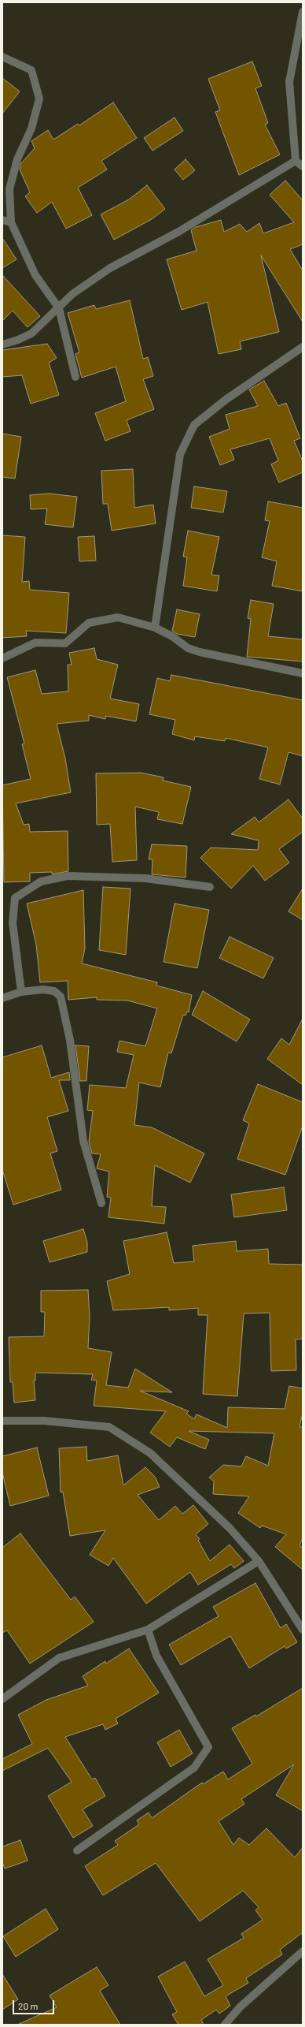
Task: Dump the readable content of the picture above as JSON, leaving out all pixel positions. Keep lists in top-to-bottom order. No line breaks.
{"scale_bar":"20 m"}
